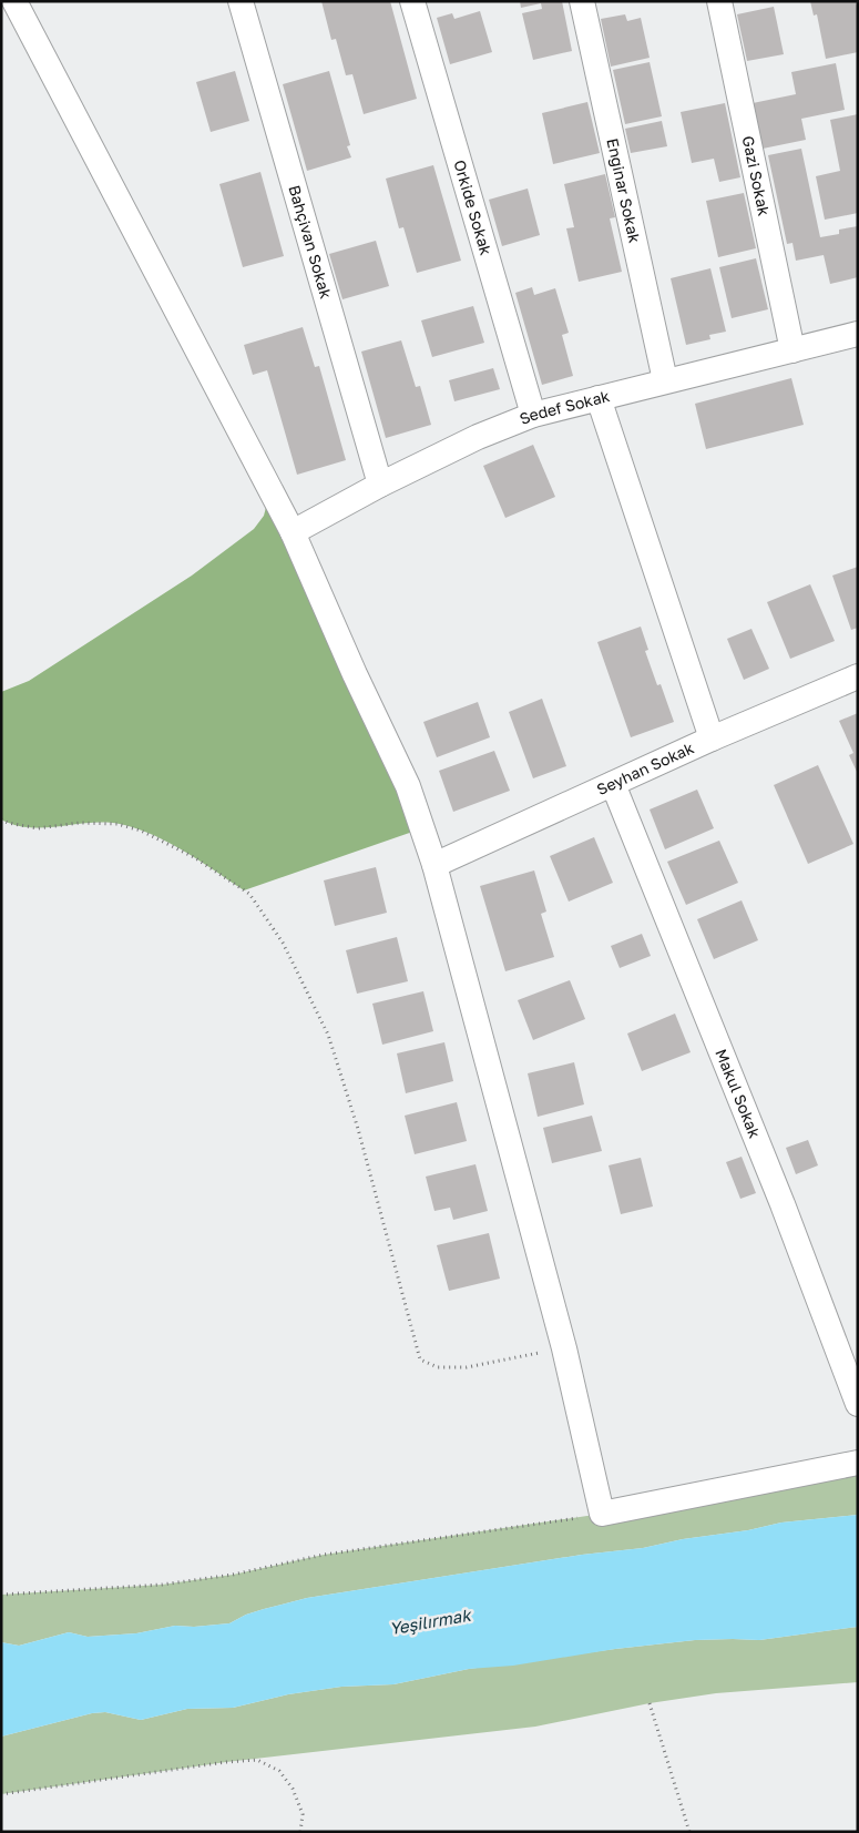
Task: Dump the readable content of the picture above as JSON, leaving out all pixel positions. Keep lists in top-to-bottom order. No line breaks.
{"streets":{"street":["Gazi Sokak","Enginar Sokak","Orkide Sokak","Bahçivan Sokak","Sedef Sokak","Seyhan Sokak","Makul Sokak"]},"crossings":[["Gazi Sokak","Sedef Sokak"],["Enginar Sokak","Sedef Sokak"],["Orkide Sokak","Sedef Sokak"],["Bahçivan Sokak","Sedef Sokak"],["Seyhan Sokak","Makul Sokak"]],"water":["Yeşilırmak"]}
